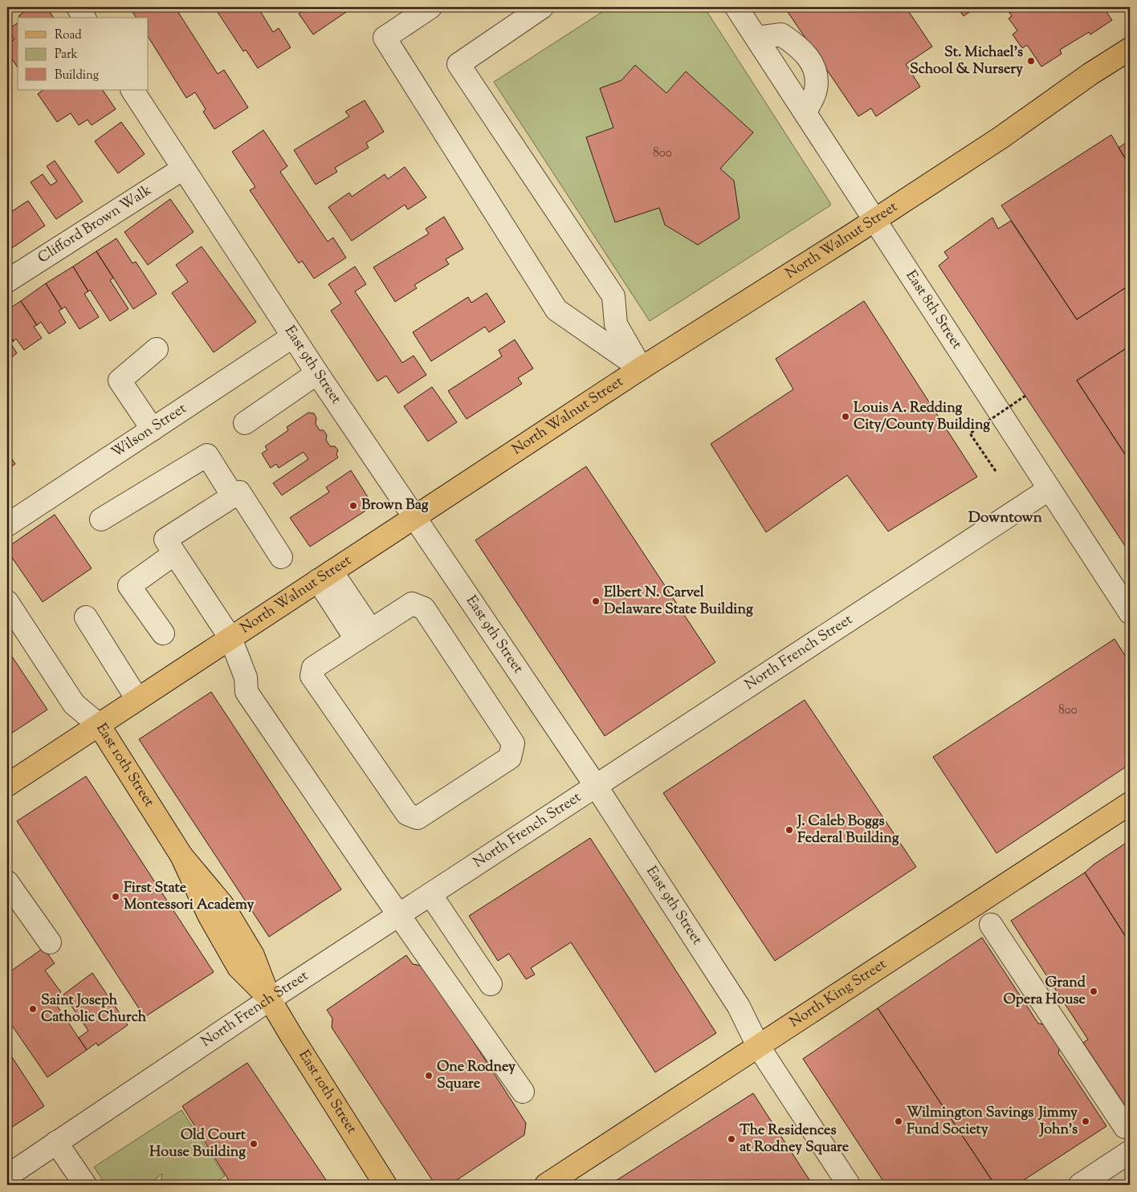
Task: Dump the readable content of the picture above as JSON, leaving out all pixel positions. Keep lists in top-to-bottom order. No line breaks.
{"streets":{"main road":["North Walnut Street","East 10th Street","North King Street"],"street":["Clifford Brown Walk","East 8th Street","East 9th Street","Wilson Street","North French Street"]},"crossings":[["Clifford Brown Walk","East 9th Street"],["North Walnut Street","East 8th Street"],["North Walnut Street","East 9th Street"],["North Walnut Street","East 10th Street"],["East 8th Street","North French Street"],["East 9th Street","Wilson Street"],["East 9th Street","North French Street"],["East 9th Street","North King Street"],["North French Street","East 10th Street"]],"districts":["Downtown"],"places":["St. Michael’s School & Nursery","Louis A. Redding City/County Building","Brown Bag","Elbert N. Carvel Delaware State Building","J. Caleb Boggs Federal Building","First State Montessori Academy","Grand Opera House","Saint Joseph Catholic Church","One Rodney Square","Wilmington Savings Fund Society","Jimmy John's","The Residences at Rodney Square","Old Court House Building"],"house_numbers":["800","800"],"legend":["Road","Park","Building"]}
